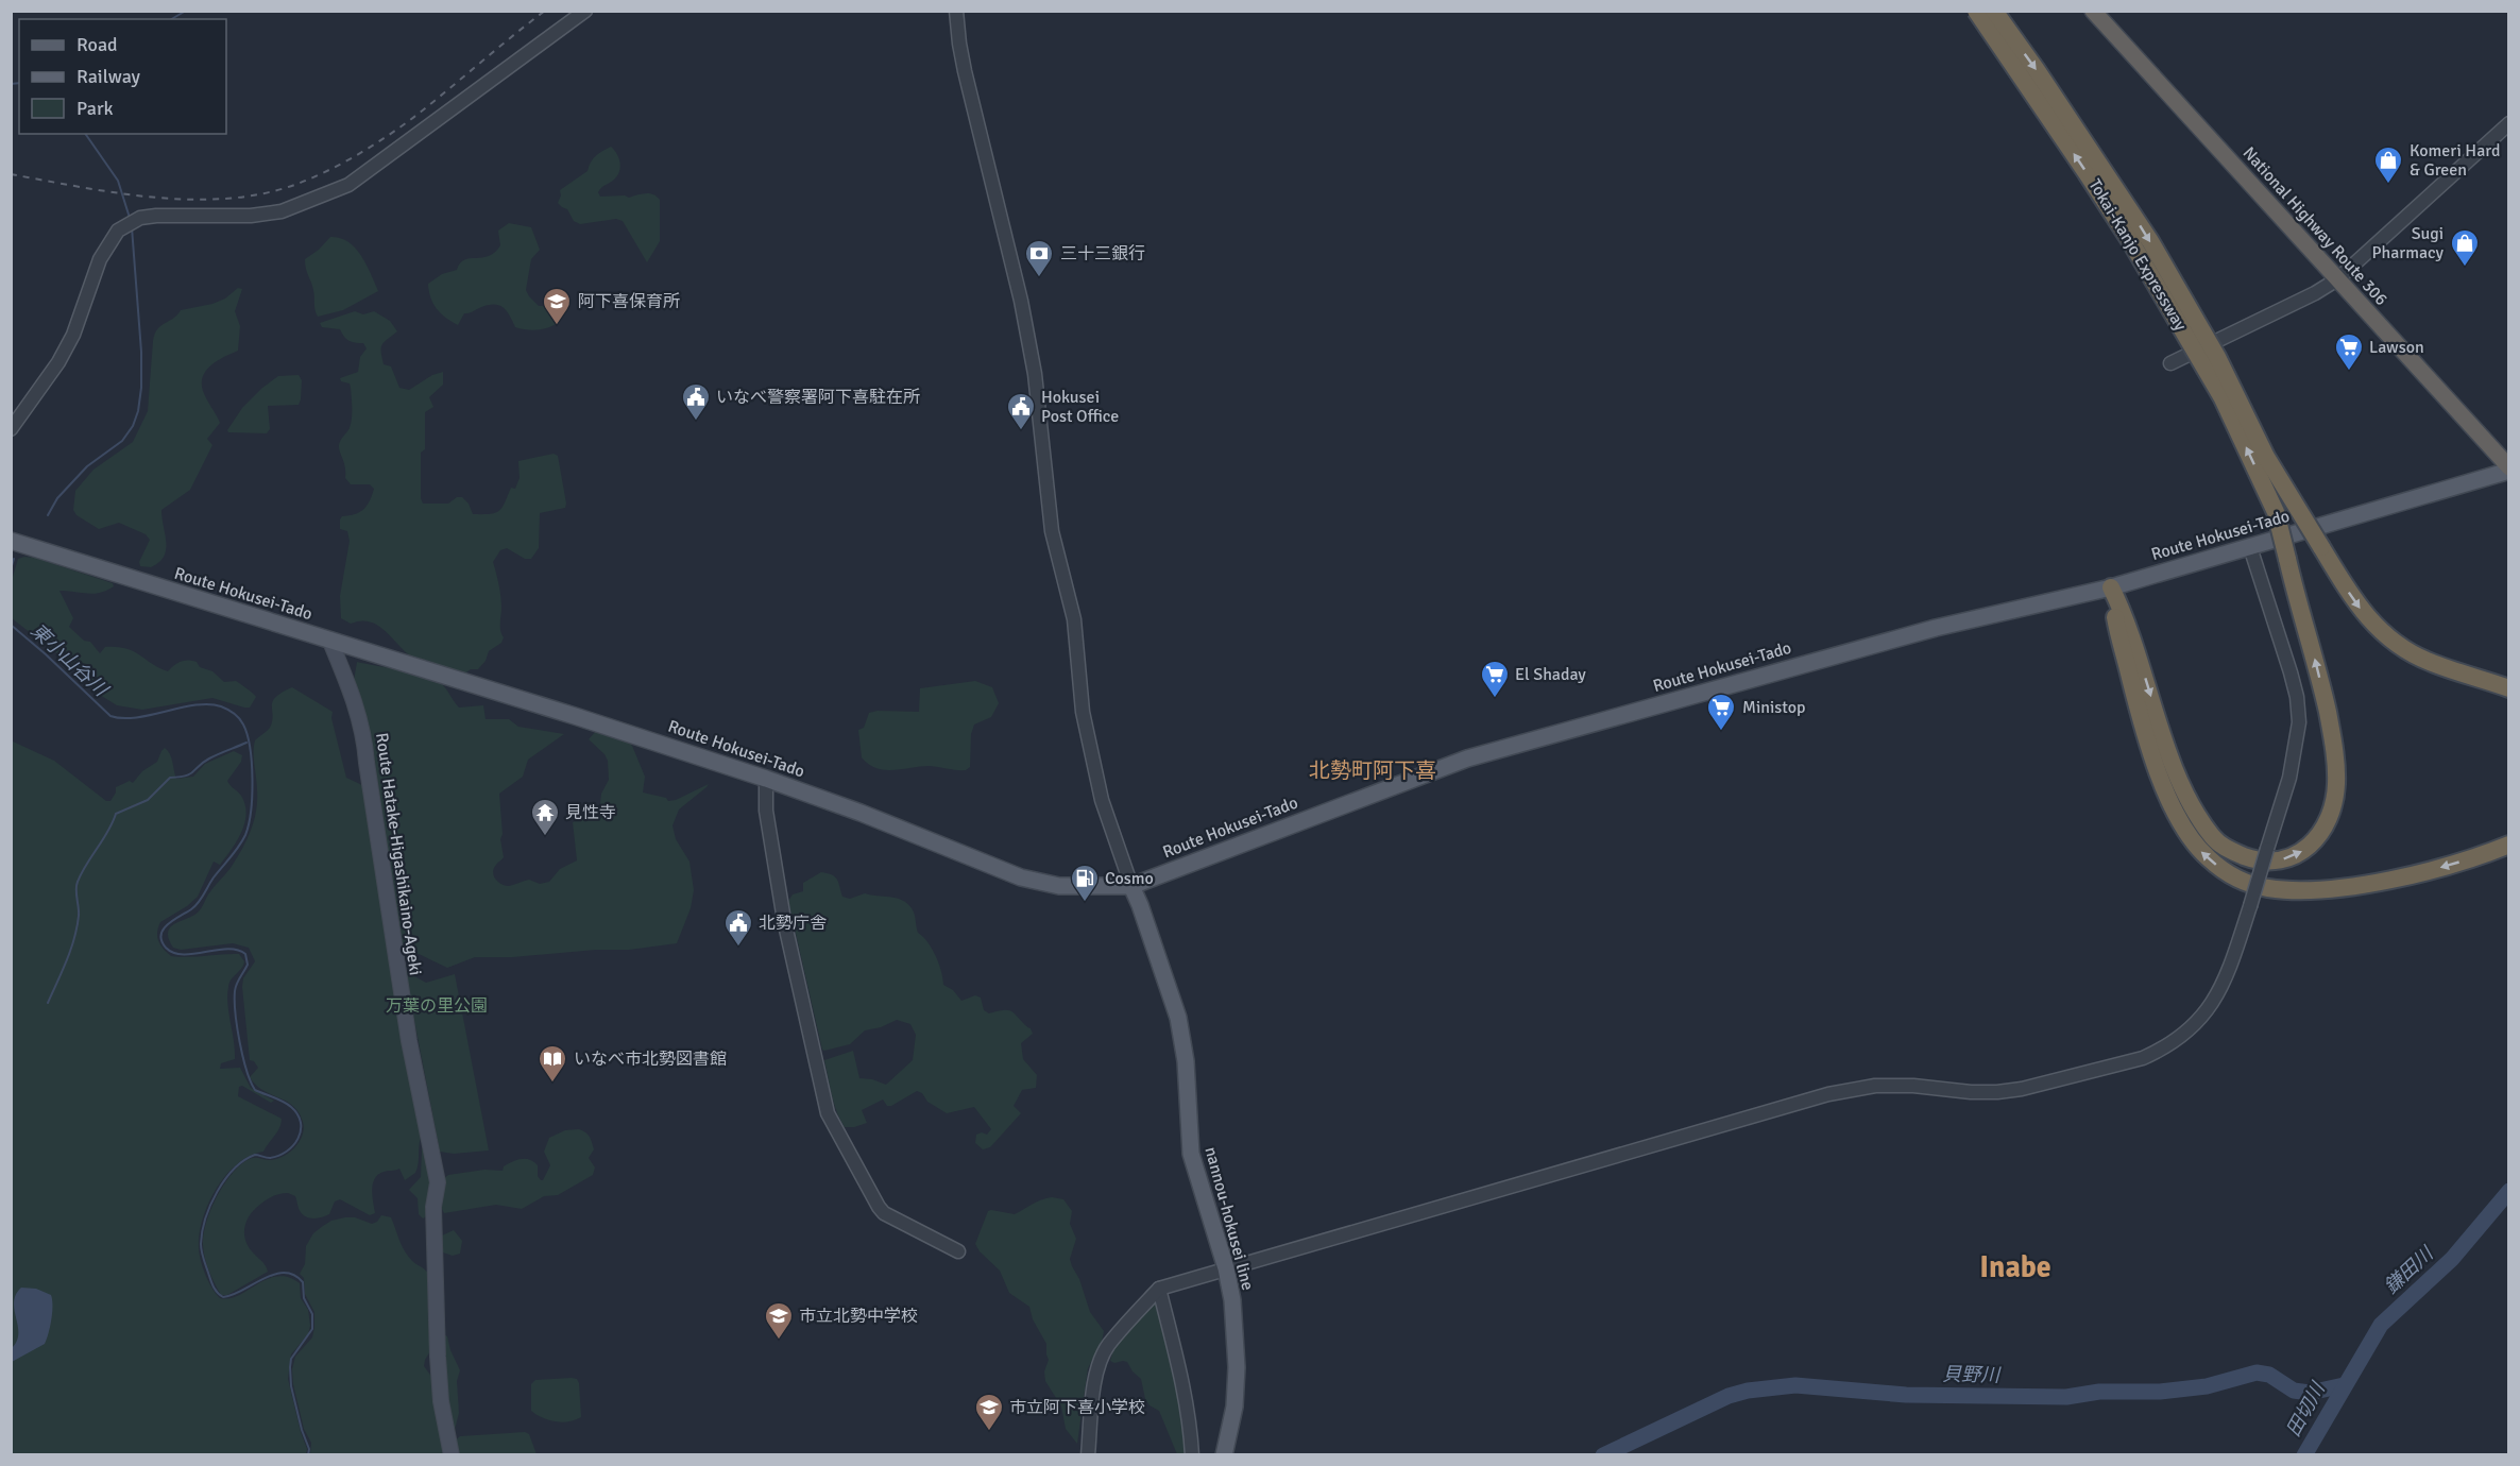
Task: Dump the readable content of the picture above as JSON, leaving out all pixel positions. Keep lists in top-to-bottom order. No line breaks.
{"streets":{"highway":["National Highway Route 306","Tokai-Kanjo Expressway"],"main road":["Route Hokusei-Tado","Route Hatake-Higashikaino-Ageki","nannou-hokusei line"]},"crossings":[["National Highway Route 306","Route Hokusei-Tado"],["Tokai-Kanjo Expressway","Route Hokusei-Tado"],["Route Hokusei-Tado","Route Hatake-Higashikaino-Ageki"],["Route Hokusei-Tado","nannou-hokusei line"]],"districts":["北勢町阿下喜","Inabe"],"water":["東小山谷川","鎌田川","貝野川","田切川"],"parks":["万葉の里公園"],"places":{"shop":["Komeri Hard & Green","Sugi Pharmacy"],"bank":["三十三銀行"],"school or university":["阿下喜保育所","市立北勢中学校","市立阿下喜小学校"],"supermarket":["Lawson","El Shaday","Ministop"],"public building":["いなべ警察署阿下喜駐在所","Hokusei Post Office","北勢庁舎"],"temple":["見性寺"],"fuel station":["Cosmo"],"library":["いなべ市北勢図書館"]},"legend":["Road","Railway","Park"]}
